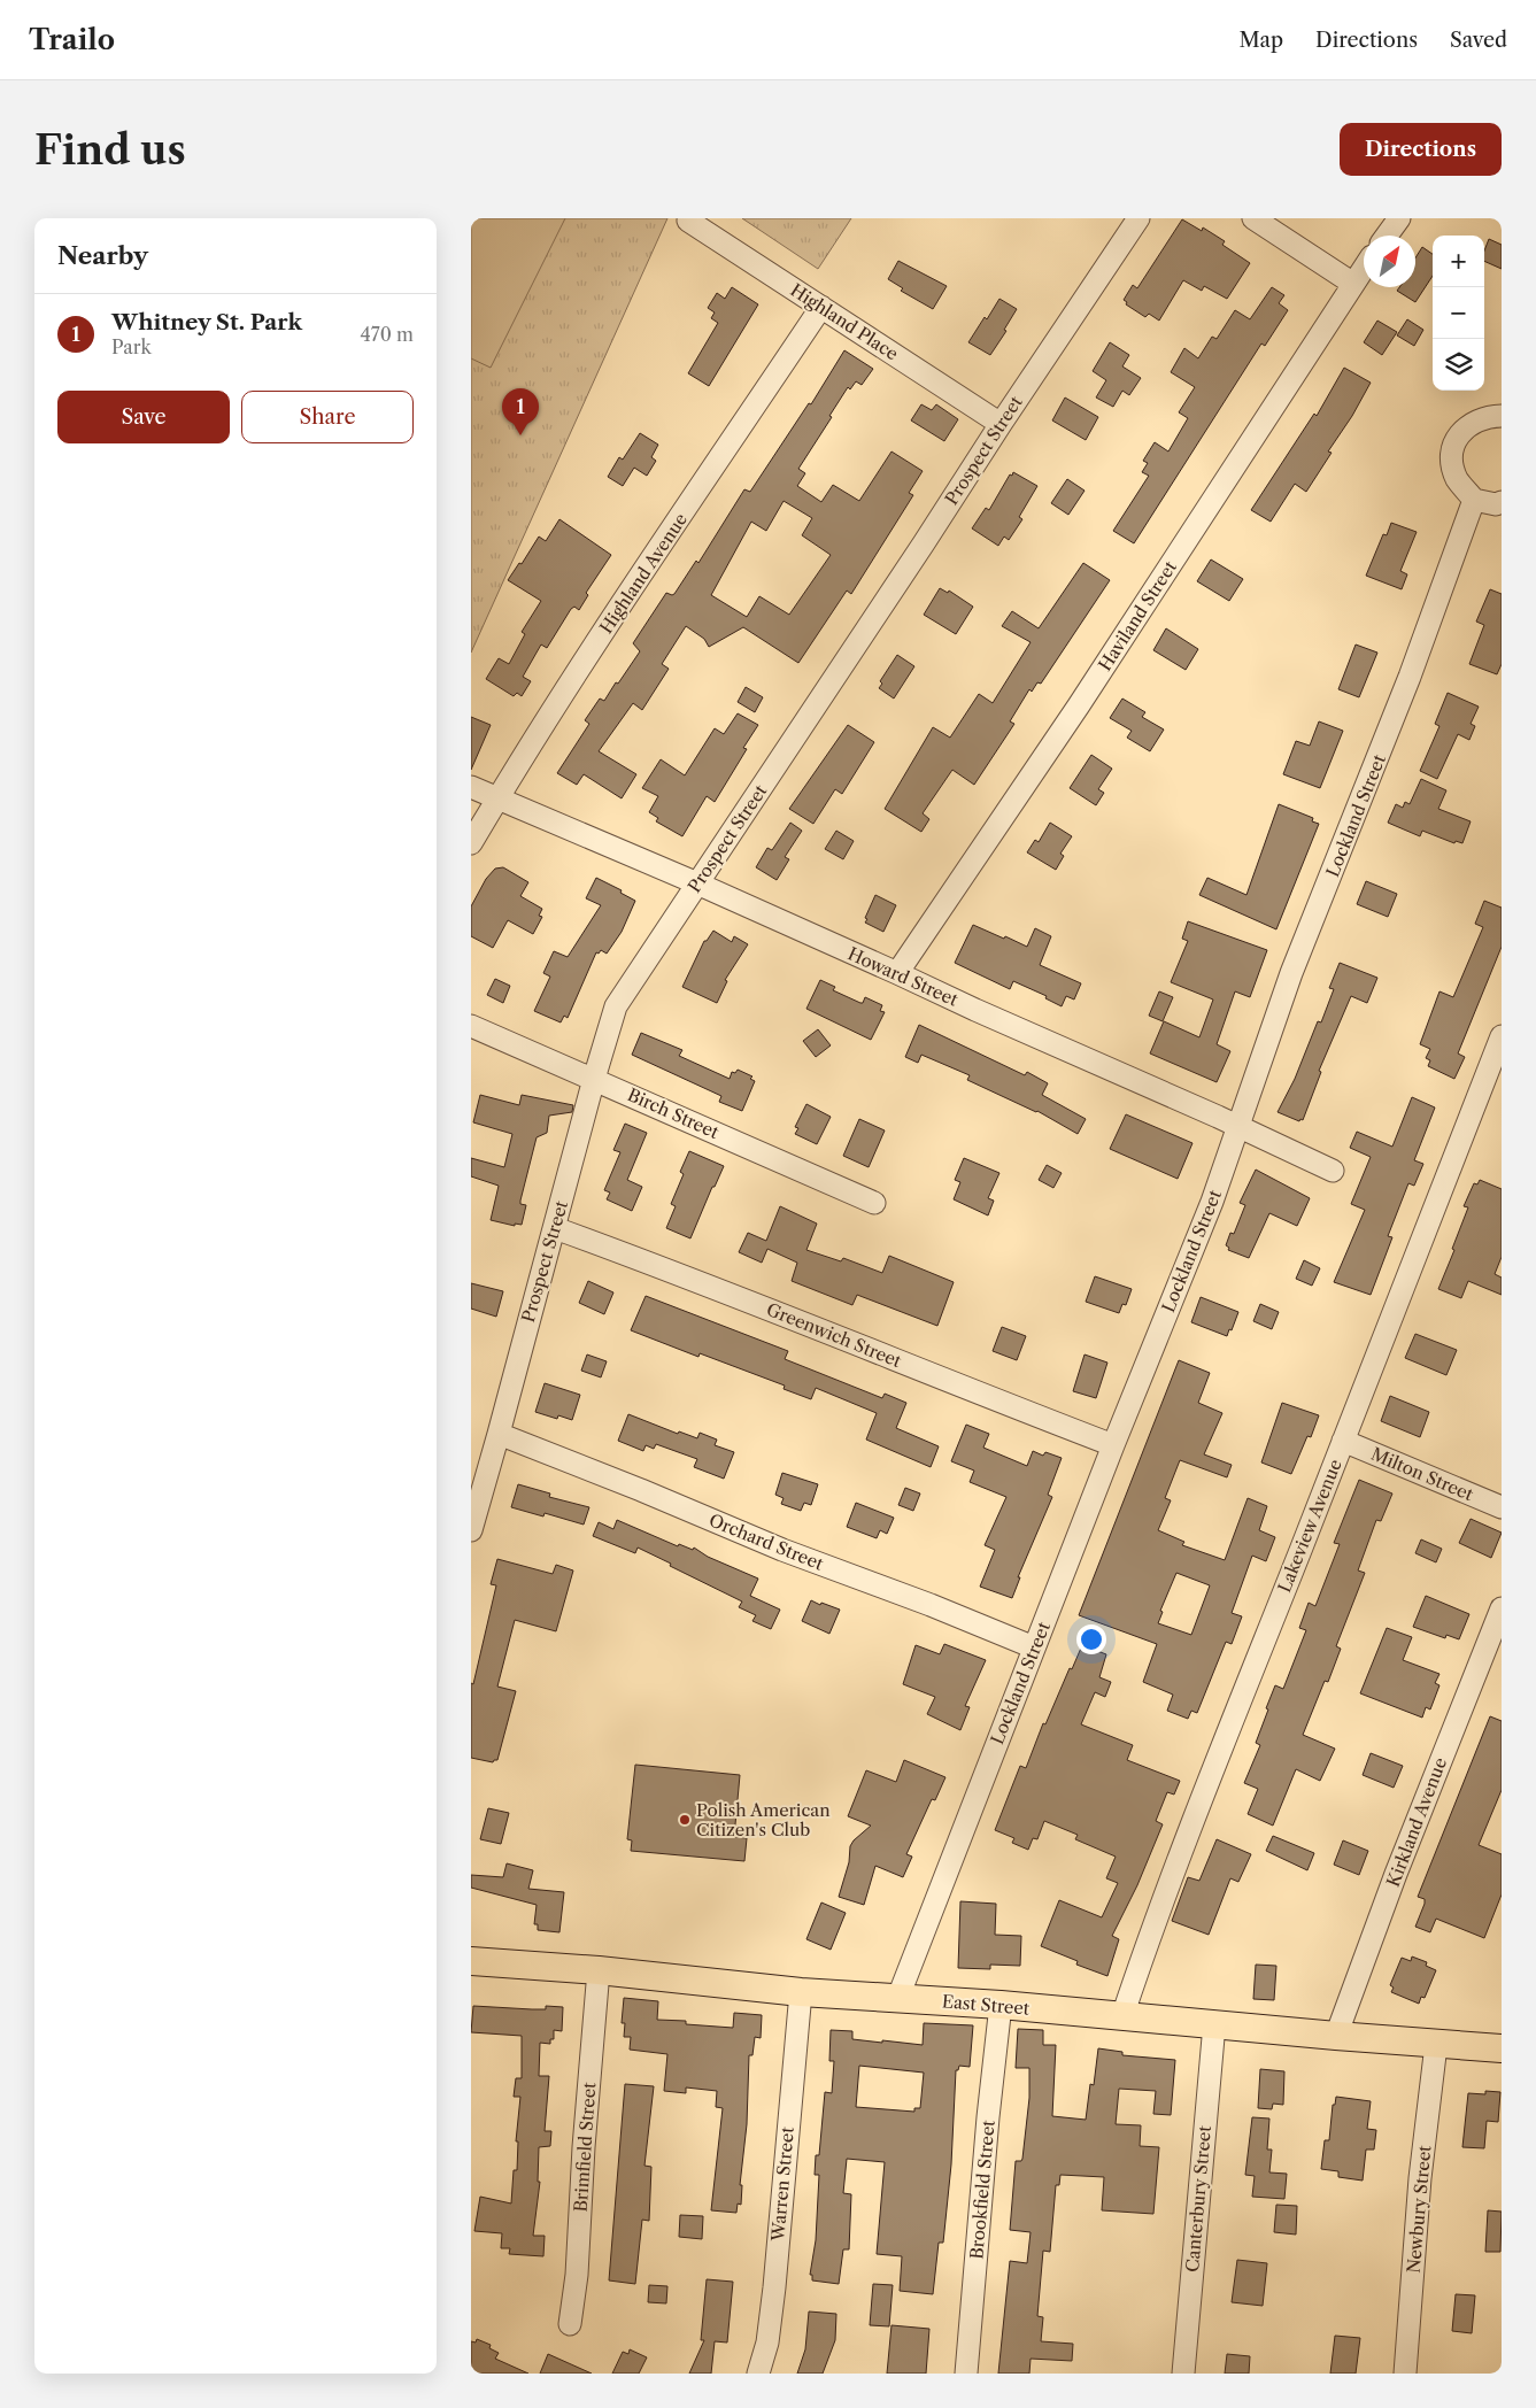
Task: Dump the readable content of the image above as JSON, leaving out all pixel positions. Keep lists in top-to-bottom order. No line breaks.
{"streets":{"main road":["East Street"],"street":["Highland Place","Prospect Street","Highland Avenue","Haviland Street","Lockland Street","Howard Street","Birch Street","Greenwich Street","Milton Street","Lakeview Avenue","Orchard Street","Kirkland Avenue","Brimfield Street","Warren Street","Brookfield Street","Canterbury Street","Newbury Street"]},"crossings":[["Highland Place","Prospect Street"],["Highland Place","Highland Avenue"],["Prospect Street","Howard Street"],["Prospect Street","Birch Street"],["Prospect Street","Greenwich Street"],["Prospect Street","Orchard Street"],["Highland Avenue","Howard Street"],["Haviland Street","Howard Street"],["Lockland Street","Howard Street"],["Lockland Street","Greenwich Street"],["Lockland Street","Orchard Street"],["Lockland Street","East Street"],["Milton Street","Lakeview Avenue"],["Lakeview Avenue","East Street"],["Kirkland Avenue","East Street"],["East Street","Brimfield Street"],["East Street","Warren Street"],["East Street","Brookfield Street"],["East Street","Canterbury Street"],["East Street","Newbury Street"]],"places":["Polish American Citizen's Club"],"north":"top right","page":{"header":"Trailo","nav":["Map","Directions","Saved"],"buttons":["Directions",["Save","Share"]],"title":"Find us","heading":"Nearby","map_buttons":["+","−"],"list":[{"mark":"1","name":"Whitney St. Park","note":"Park","value":"470 m"}],"pins":"1"}}
